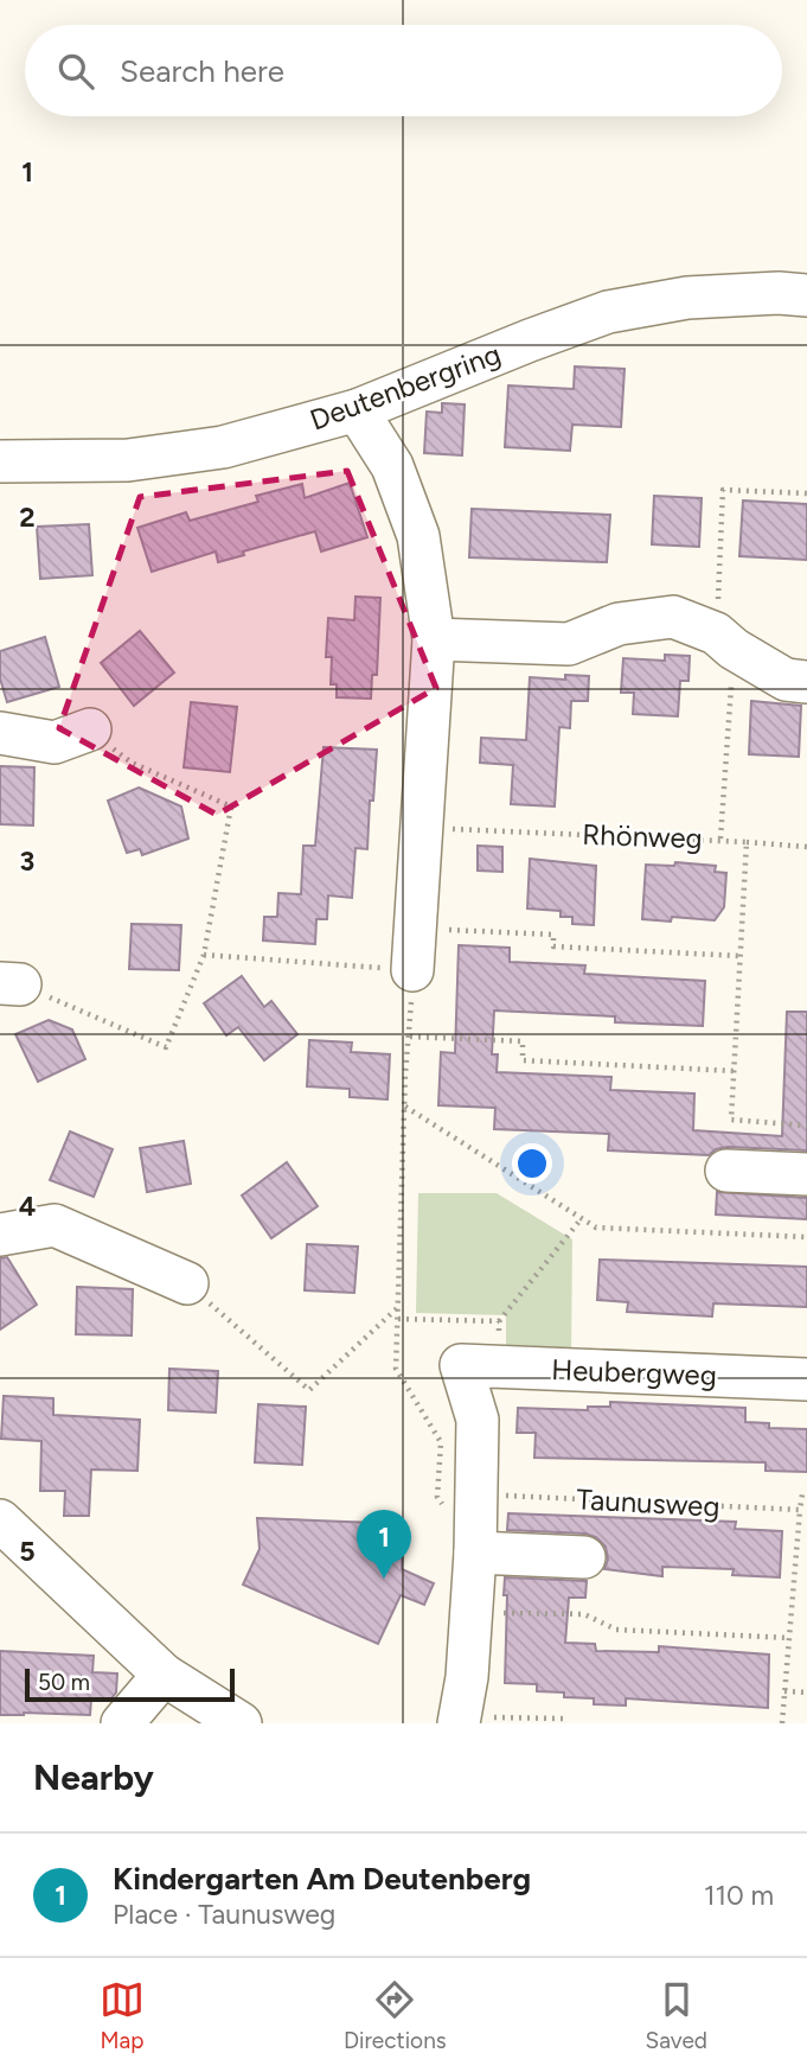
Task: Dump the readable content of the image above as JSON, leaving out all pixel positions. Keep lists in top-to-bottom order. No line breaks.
{"streets":{"street":["Deutenbergring","Heubergweg"],"path":["Rhönweg","Taunusweg"]},"scale_bar":"50 m","page":{"search":"Search here","pins":"1","scale":"50 m","heading":"Nearby","list":[{"mark":"1","name":"Kindergarten Am Deutenberg","note":"Place · Taunusweg","value":"110 m"}],"nav":["Map","Directions","Saved"]},"grid":{"rows":["1","2","3","4","5"]}}
